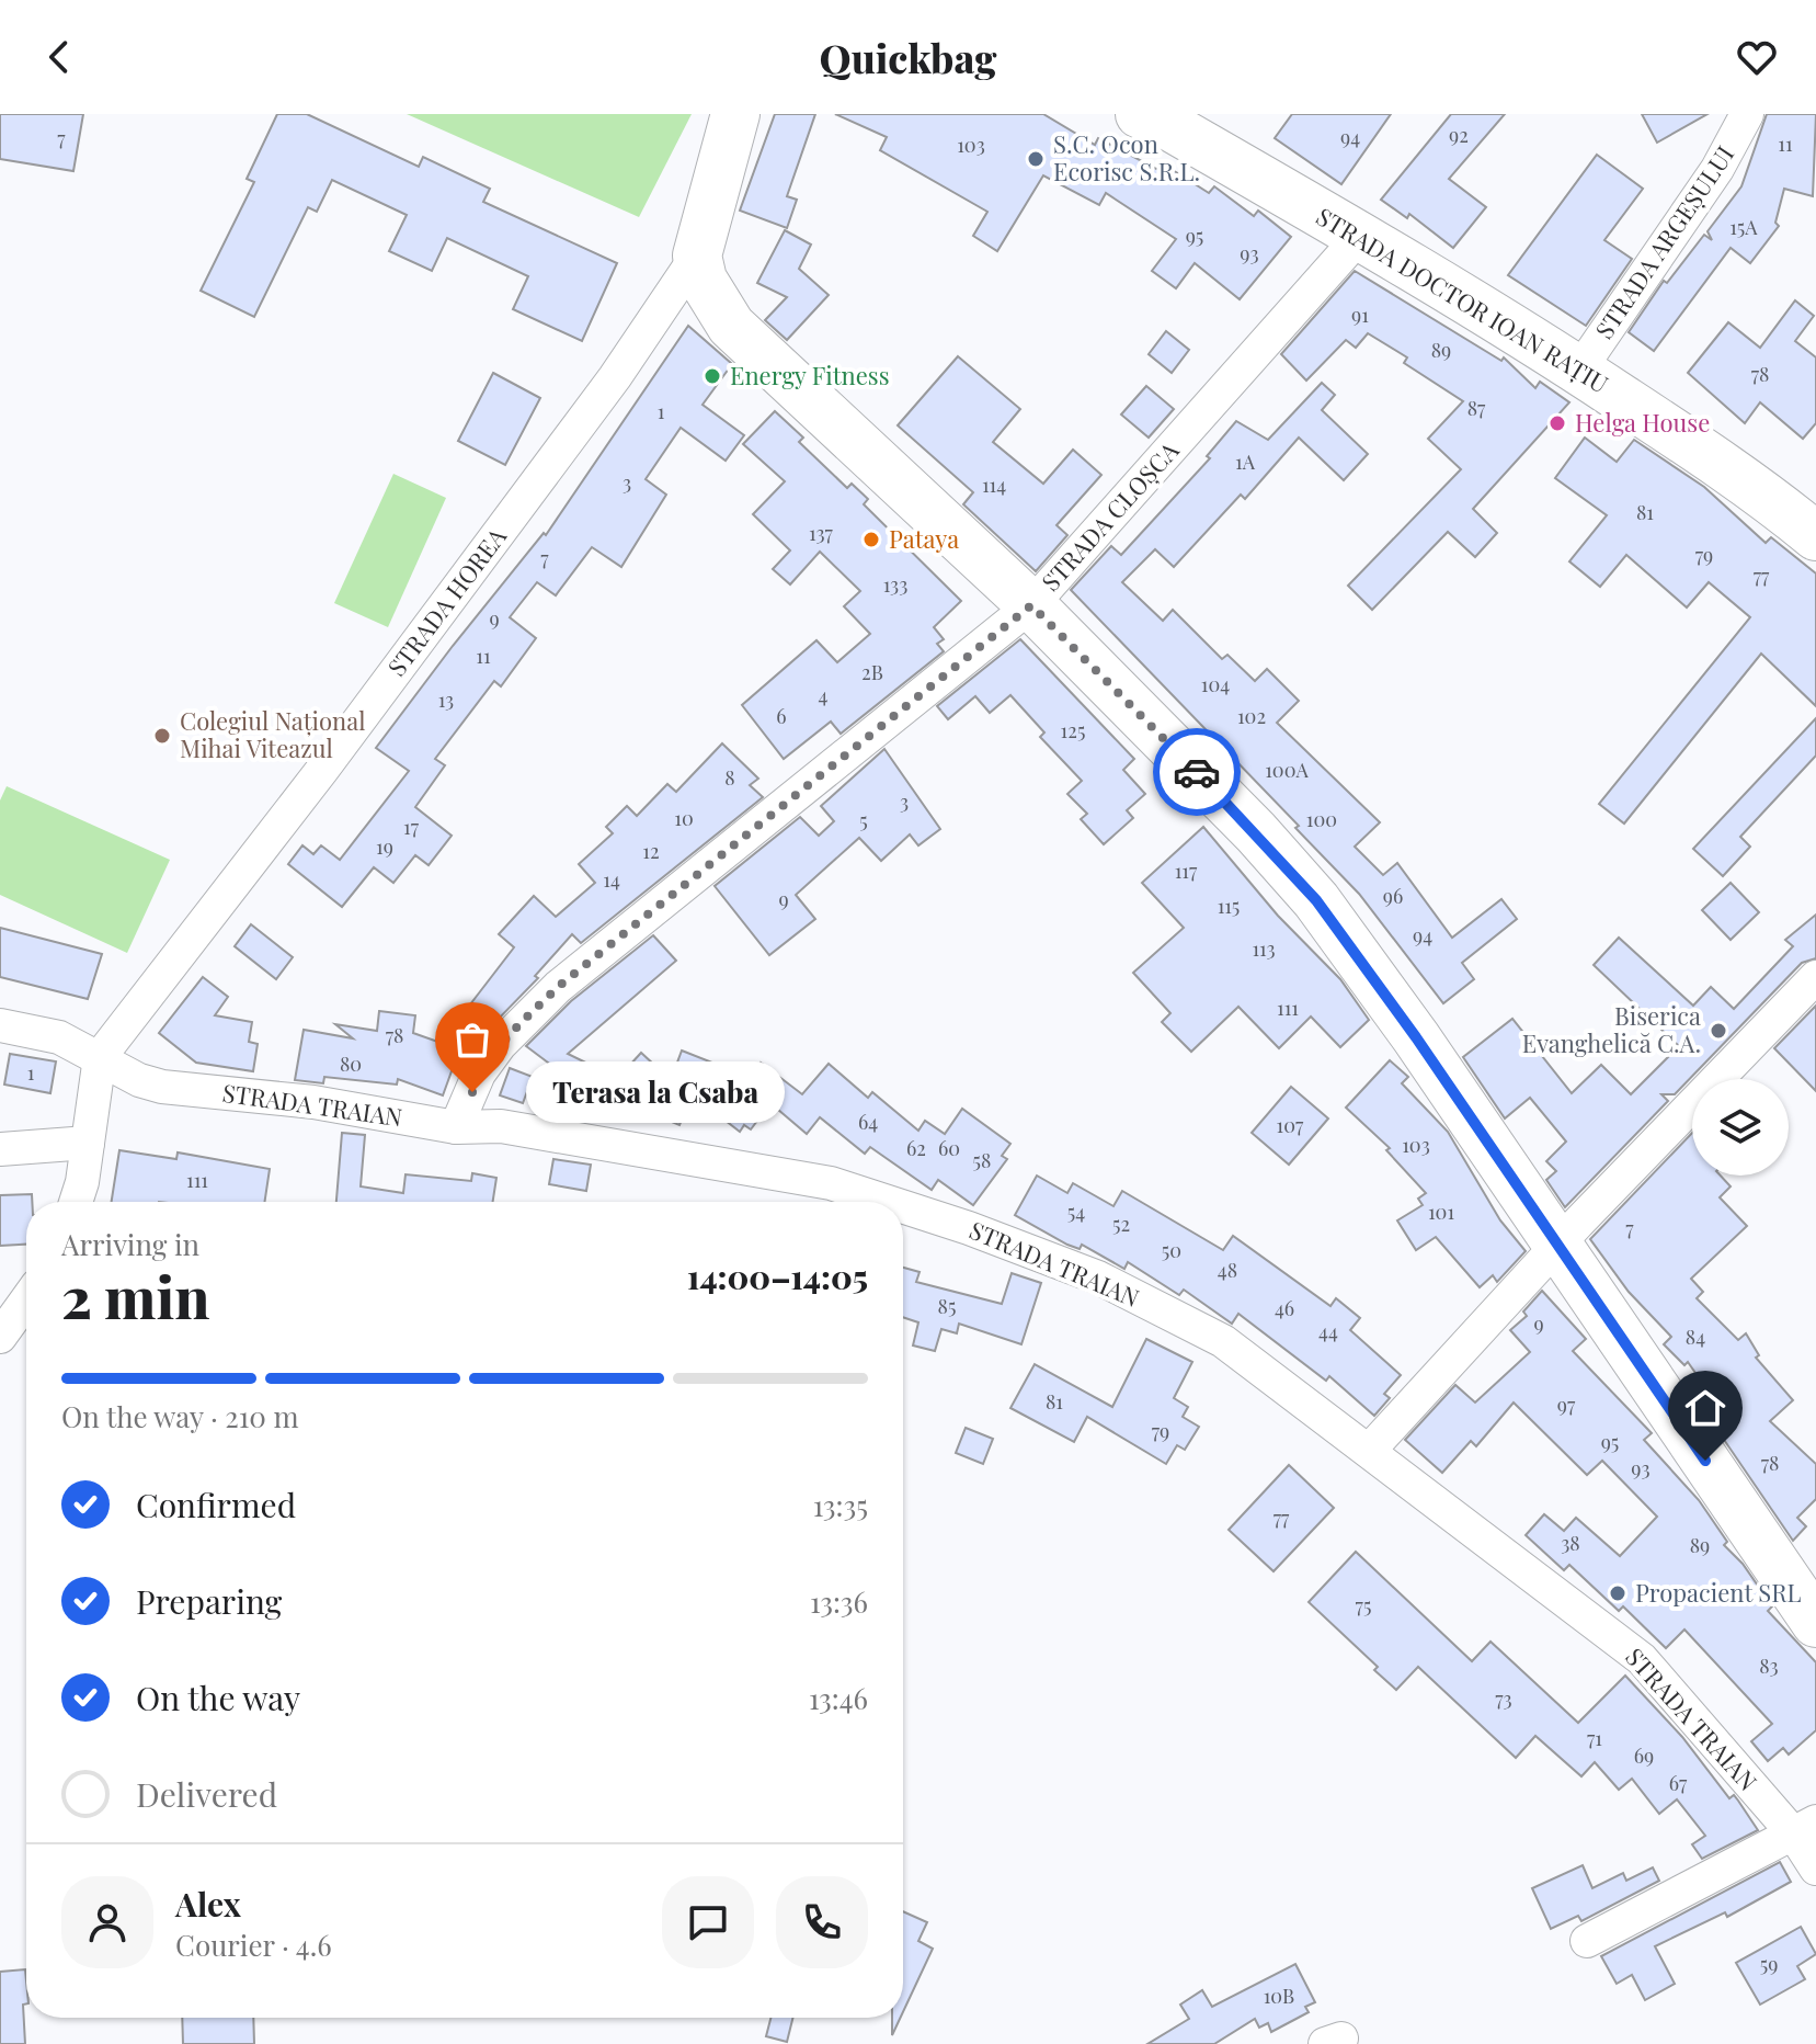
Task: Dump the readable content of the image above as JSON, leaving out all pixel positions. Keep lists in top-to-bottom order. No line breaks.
{"streets":{"main road":["STRADA DOCTOR IOAN RAȚIU","STRADA HOREA"],"street":["STRADA ARGEȘULUI","STRADA CLOȘCA","STRADA TRAIAN"]},"crossings":[["STRADA ARGEȘULUI","STRADA DOCTOR IOAN RAȚIU"],["STRADA DOCTOR IOAN RAȚIU","STRADA CLOȘCA"],["STRADA CLOȘCA","STRADA TRAIAN"],["STRADA HOREA","STRADA TRAIAN"]],"places":["S.C. Ocon Ecorisc S.R.L.","Energy Fitness","Helga House","Pataya","Colegiul Național Mihai Viteazul","Biserica Evanghelică C.A.","Terasa la Csaba","Propacient SRL"],"house_numbers":["92","94","7","11","103","15A","95","93","91","89","78","87","1","1A","3","114","81","137","79","7","77","133","9","11","2B","104","4","13","6","102","125","100A","8","3","10","100","5","17","19","12","117","14","96","9","115","94","113","111","78","80","1","64","107","103","62","60","58","111","54","101","52","7","50","48","85","46","9","44","84","81","97","79","95","78","93","77","38","89","75","83","73","71","69","67","59","10B"],"page":{"header":"Quickbag","bubble":"Terasa la Csaba","heading":["2 min","Arriving in","14:00–14:05"],"panel":["Alex","Courier · 4.6"],"bar":"On the way · 210 m","list":[["Confirmed","13:35"],["Preparing","13:36"],["On the way","13:46"],"Delivered"]}}
